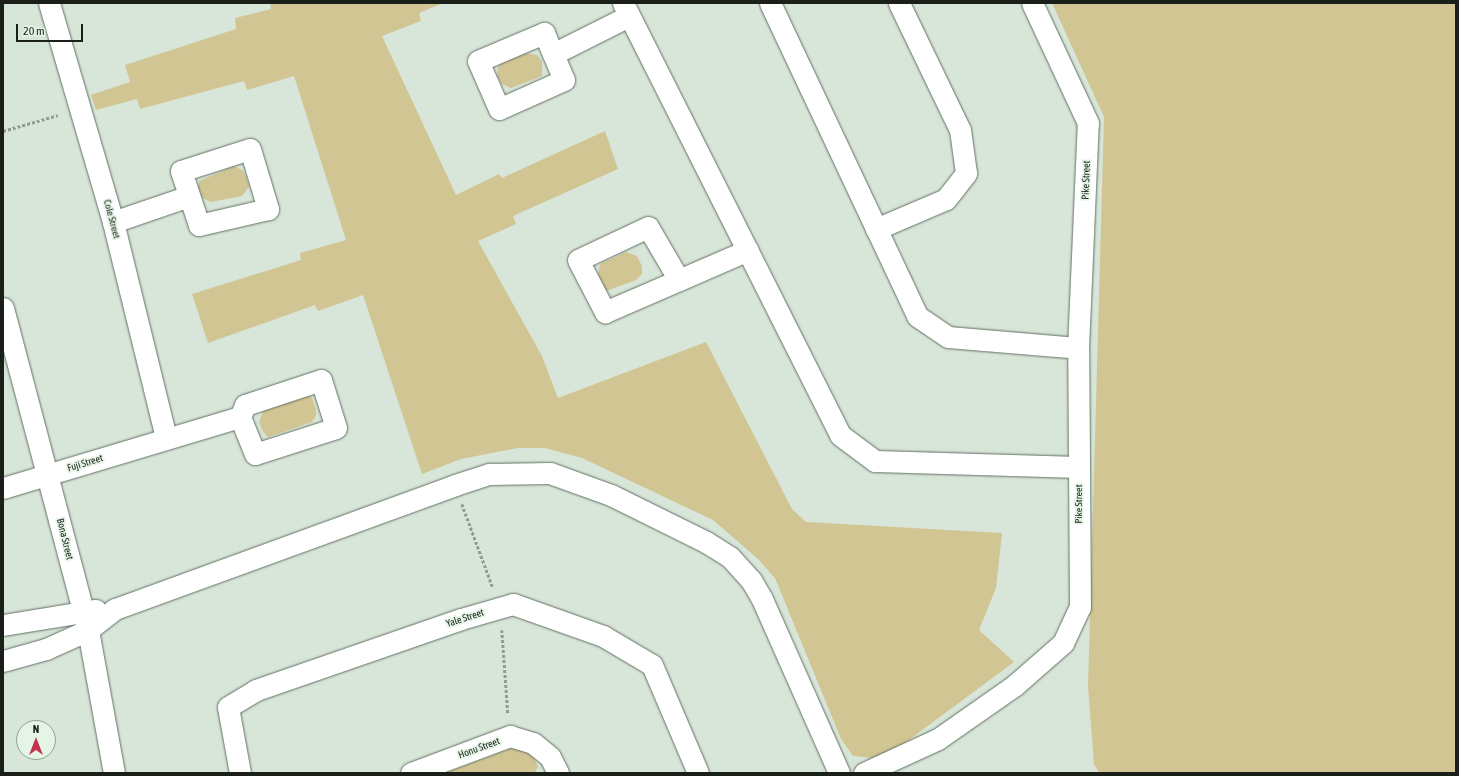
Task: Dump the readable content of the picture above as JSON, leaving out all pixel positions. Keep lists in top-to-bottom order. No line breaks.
{"streets":{"street":["Pike Street","Cole Street","Fuji Street","Bona Street","Yale Street","Honu Street"]},"crossings":[["Cole Street","Fuji Street"],["Fuji Street","Bona Street"]],"scale_bar":"20 m","north":"top"}
